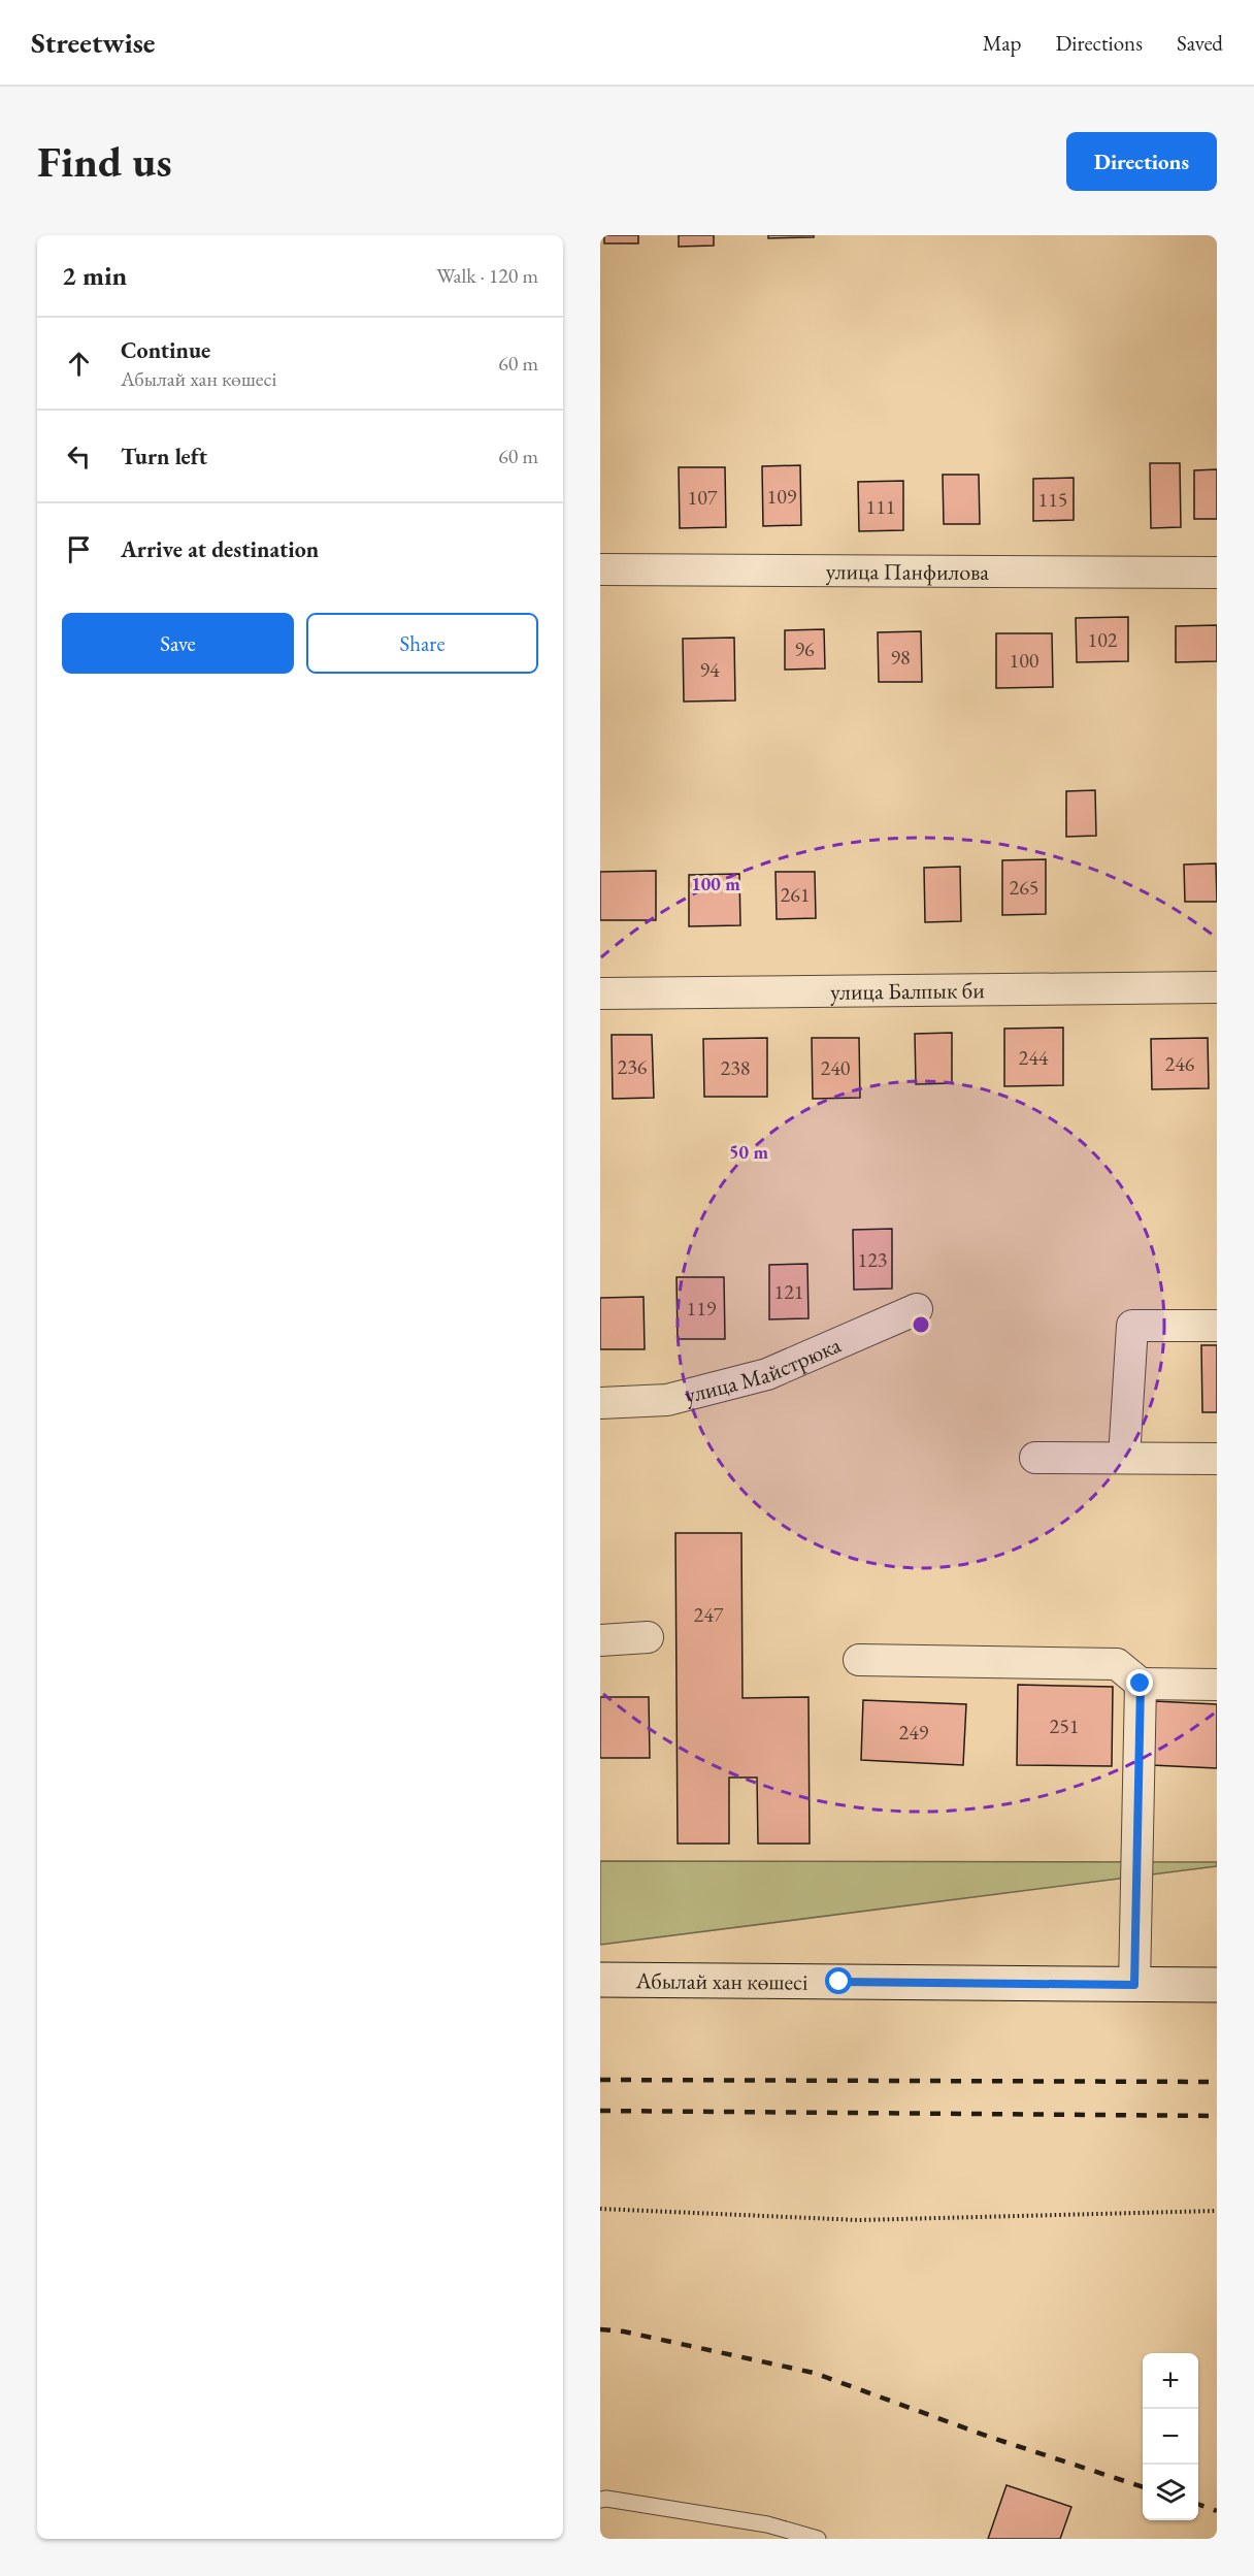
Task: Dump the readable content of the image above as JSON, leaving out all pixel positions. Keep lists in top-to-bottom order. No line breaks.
{"streets":{"main road":["Абылай хан көшесі"],"street":["улица Панфилова","улица Балпык би","улица Майстрюка"]},"house_numbers":["109","107","115","111","102","96","98","100","94","265","261","244","246","236","238","240","123","121","119","247","251","249"],"page":{"header":"Streetwise","nav":["Map","Directions","Saved"],"buttons":["Directions",["Save","Share"]],"title":"Find us","heading":["2 min","Walk · 120 m"],"list":[["Continue","Абылай хан көшесі","60 m"],["Turn left","60 m"],"Arrive at destination"],"map_buttons":["+","−"]},"rings":["100 m","50 m"]}
